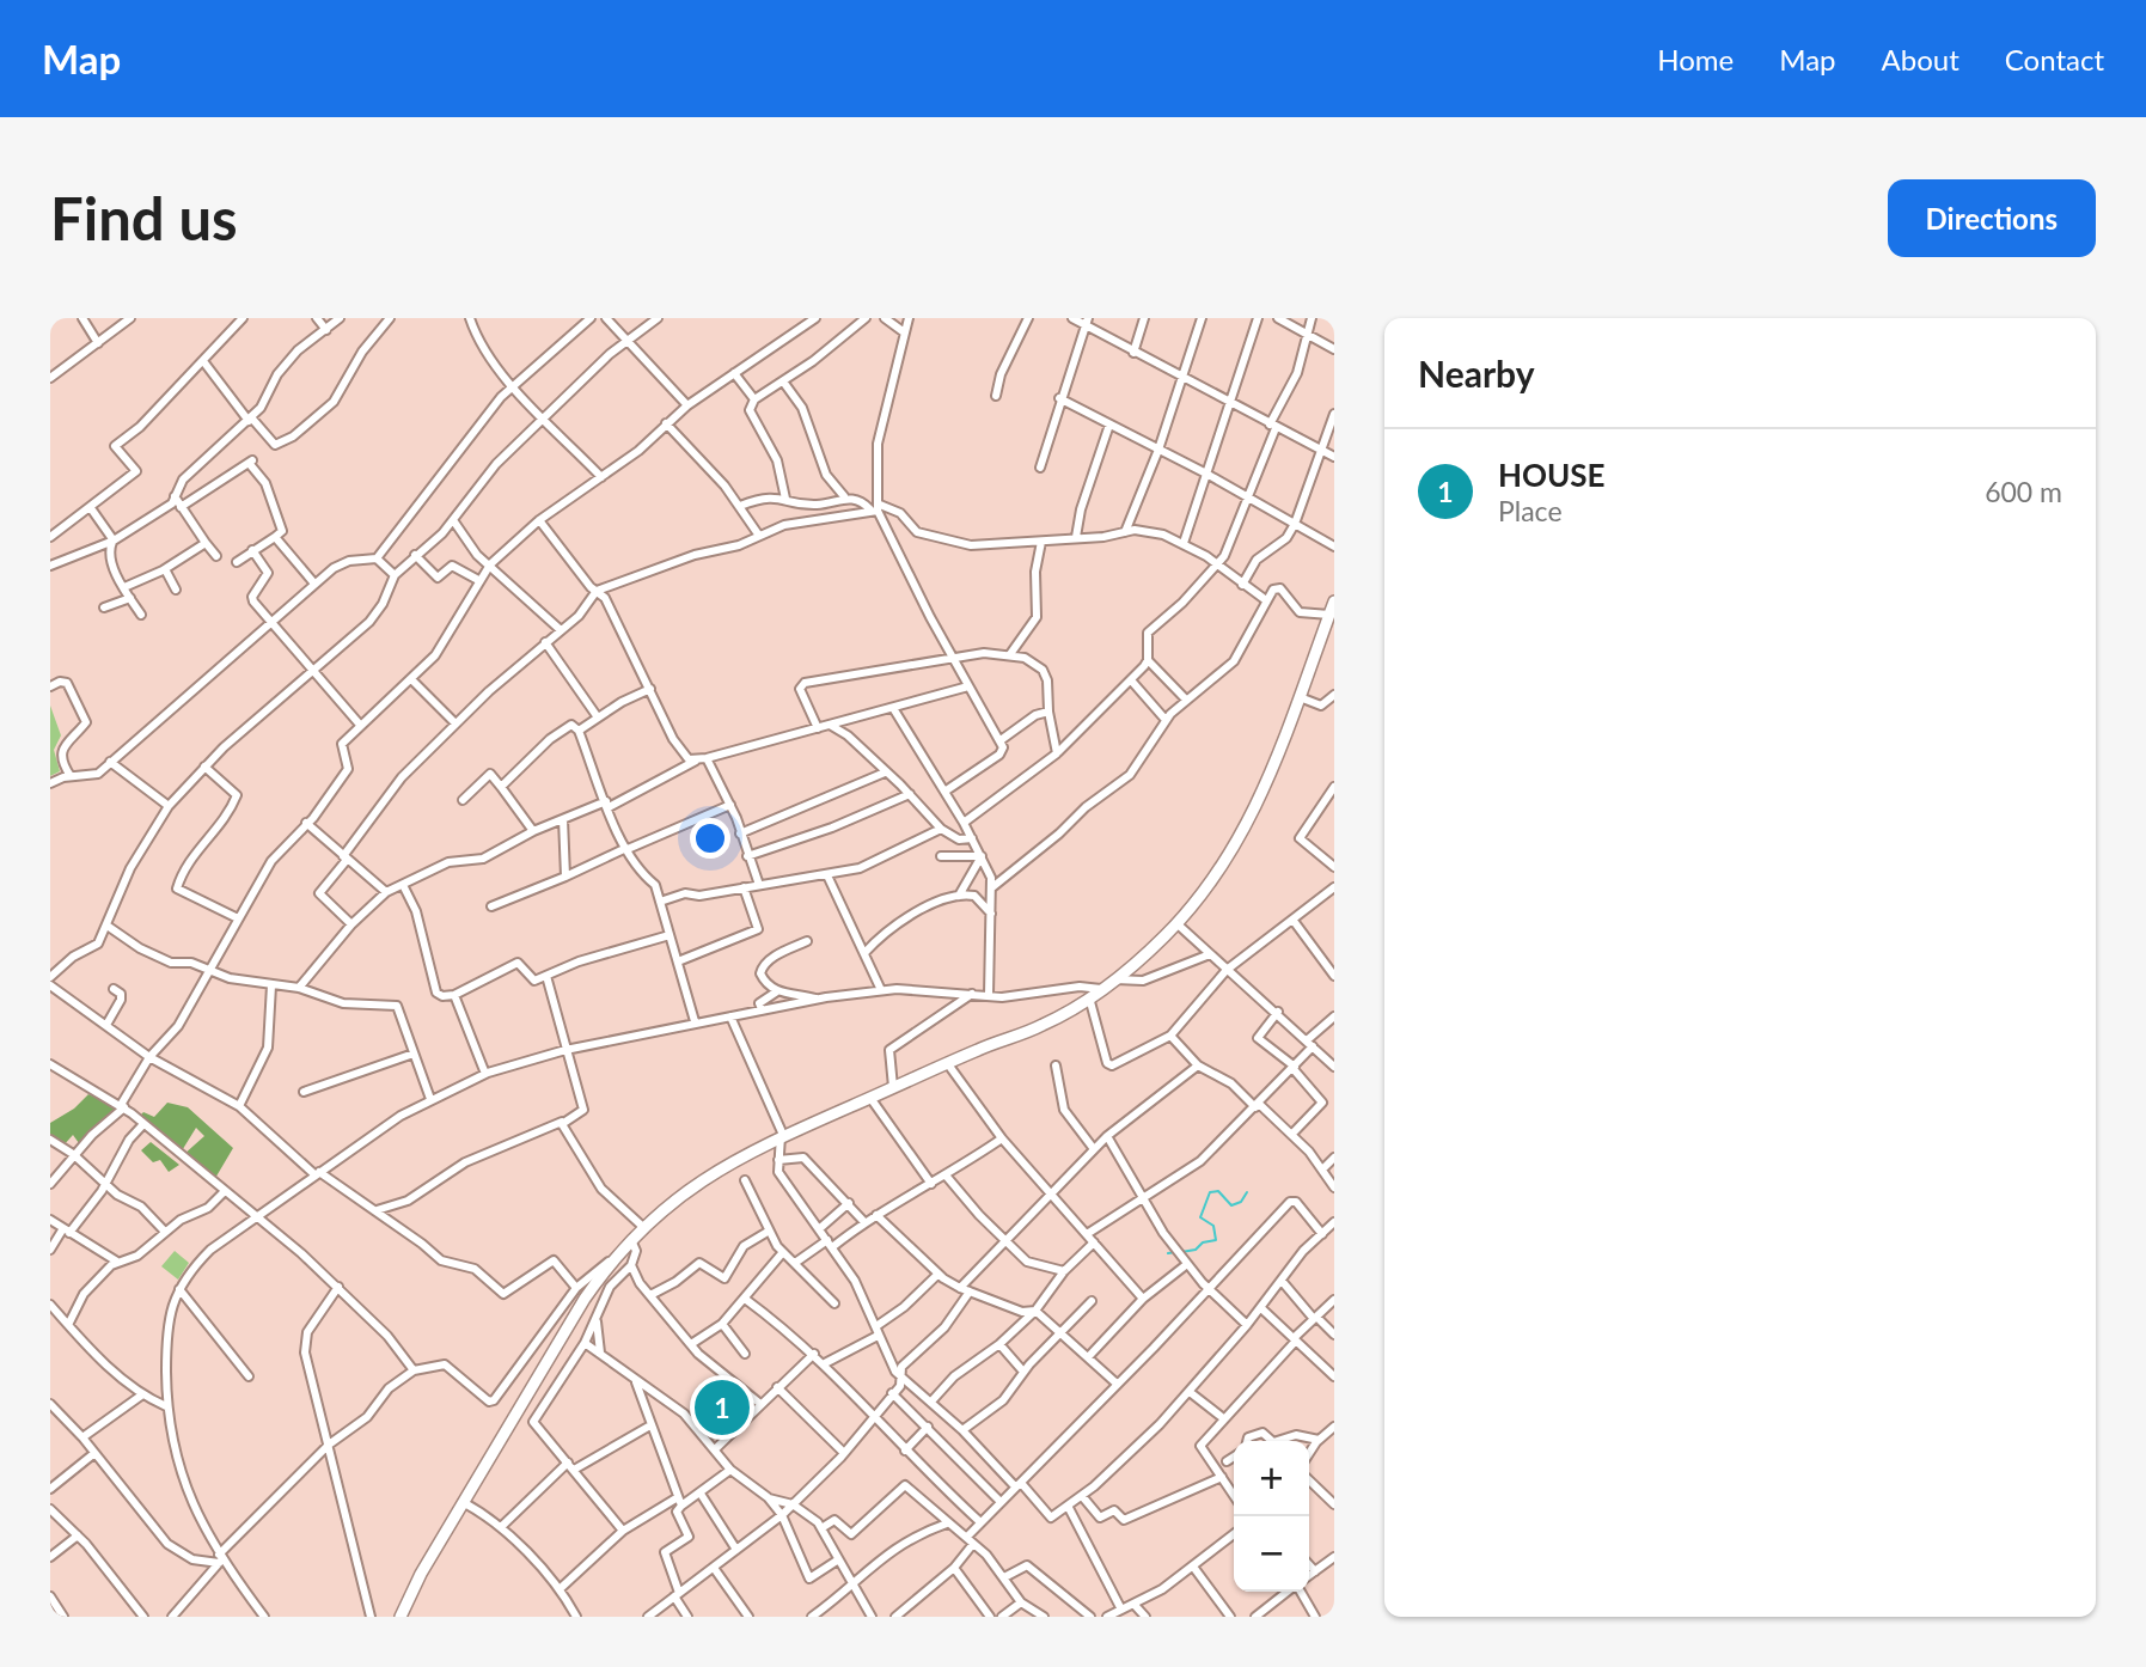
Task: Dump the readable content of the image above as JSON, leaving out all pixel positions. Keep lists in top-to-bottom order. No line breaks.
{"page":{"header":"Map","nav":["Home","Map","About","Contact"],"buttons":"Directions","title":"Find us","heading":"Nearby","list":[{"mark":"1","name":"HOUSE","note":"Place","value":"600 m"}],"pins":"1","map_buttons":["+","−"]}}
